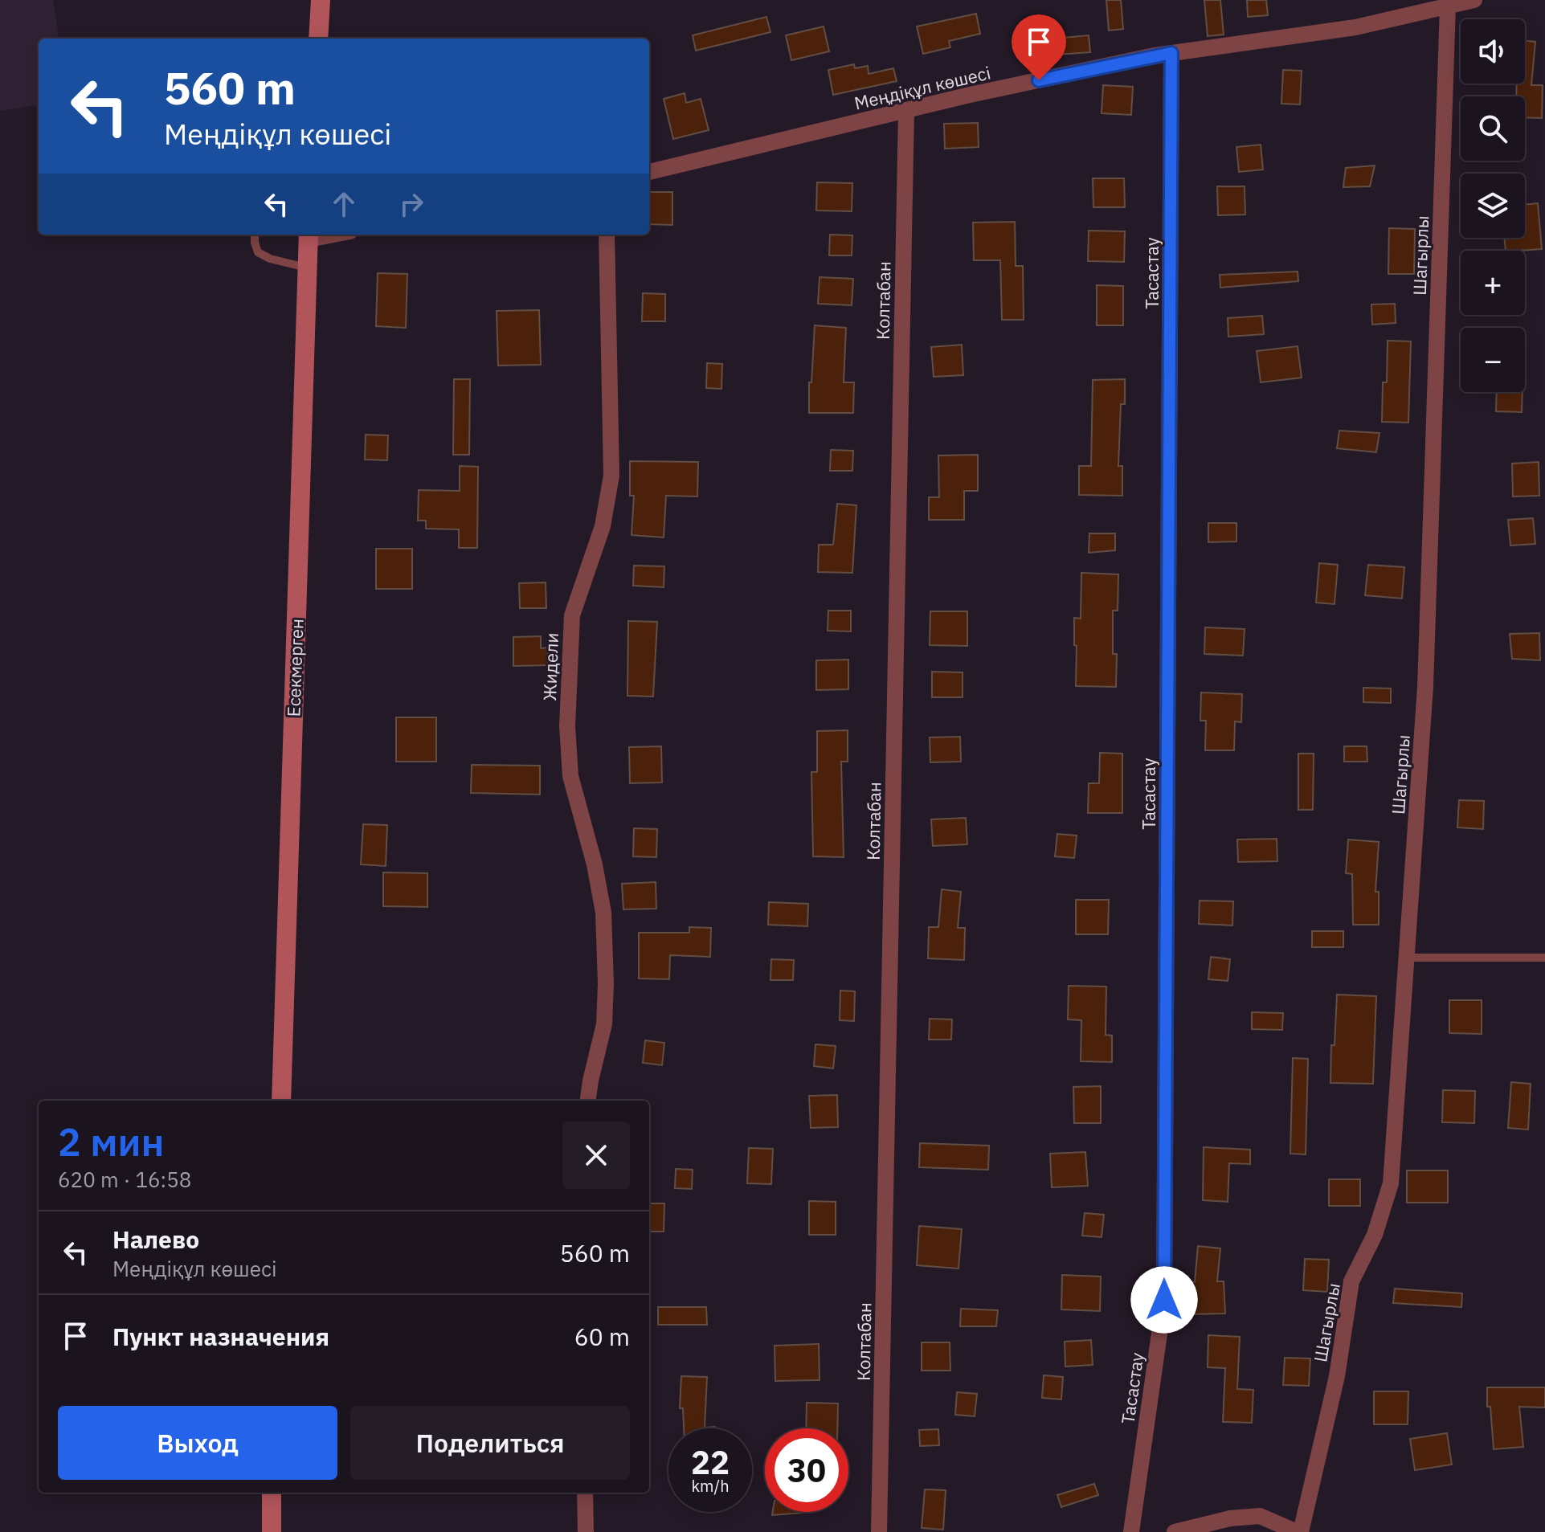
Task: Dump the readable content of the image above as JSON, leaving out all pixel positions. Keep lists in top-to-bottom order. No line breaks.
{"streets":{"street":["Меңдіқұл көшесі","Шагырлы","Тасастау","Колтабан","Жидели","Eсекмерген"]},"crossings":[["Меңдіқұл көшесі","Шагырлы"],["Меңдіқұл көшесі","Тасастау"],["Меңдіқұл көшесі","Колтабан"]],"page":{"map_buttons":["+","−"],"turn":["560 m","Меңдіқұл көшесі"],"heading":["2 мин","620 m · 16:58"],"list":[{"name":"Налево","note":"Меңдіқұл көшесі","value":"560 m"},{"name":"Пункт назначения","value":"60 m"}],"buttons":["Выход","Поделиться"],"speed":"22 km/h","limit":"30"}}
